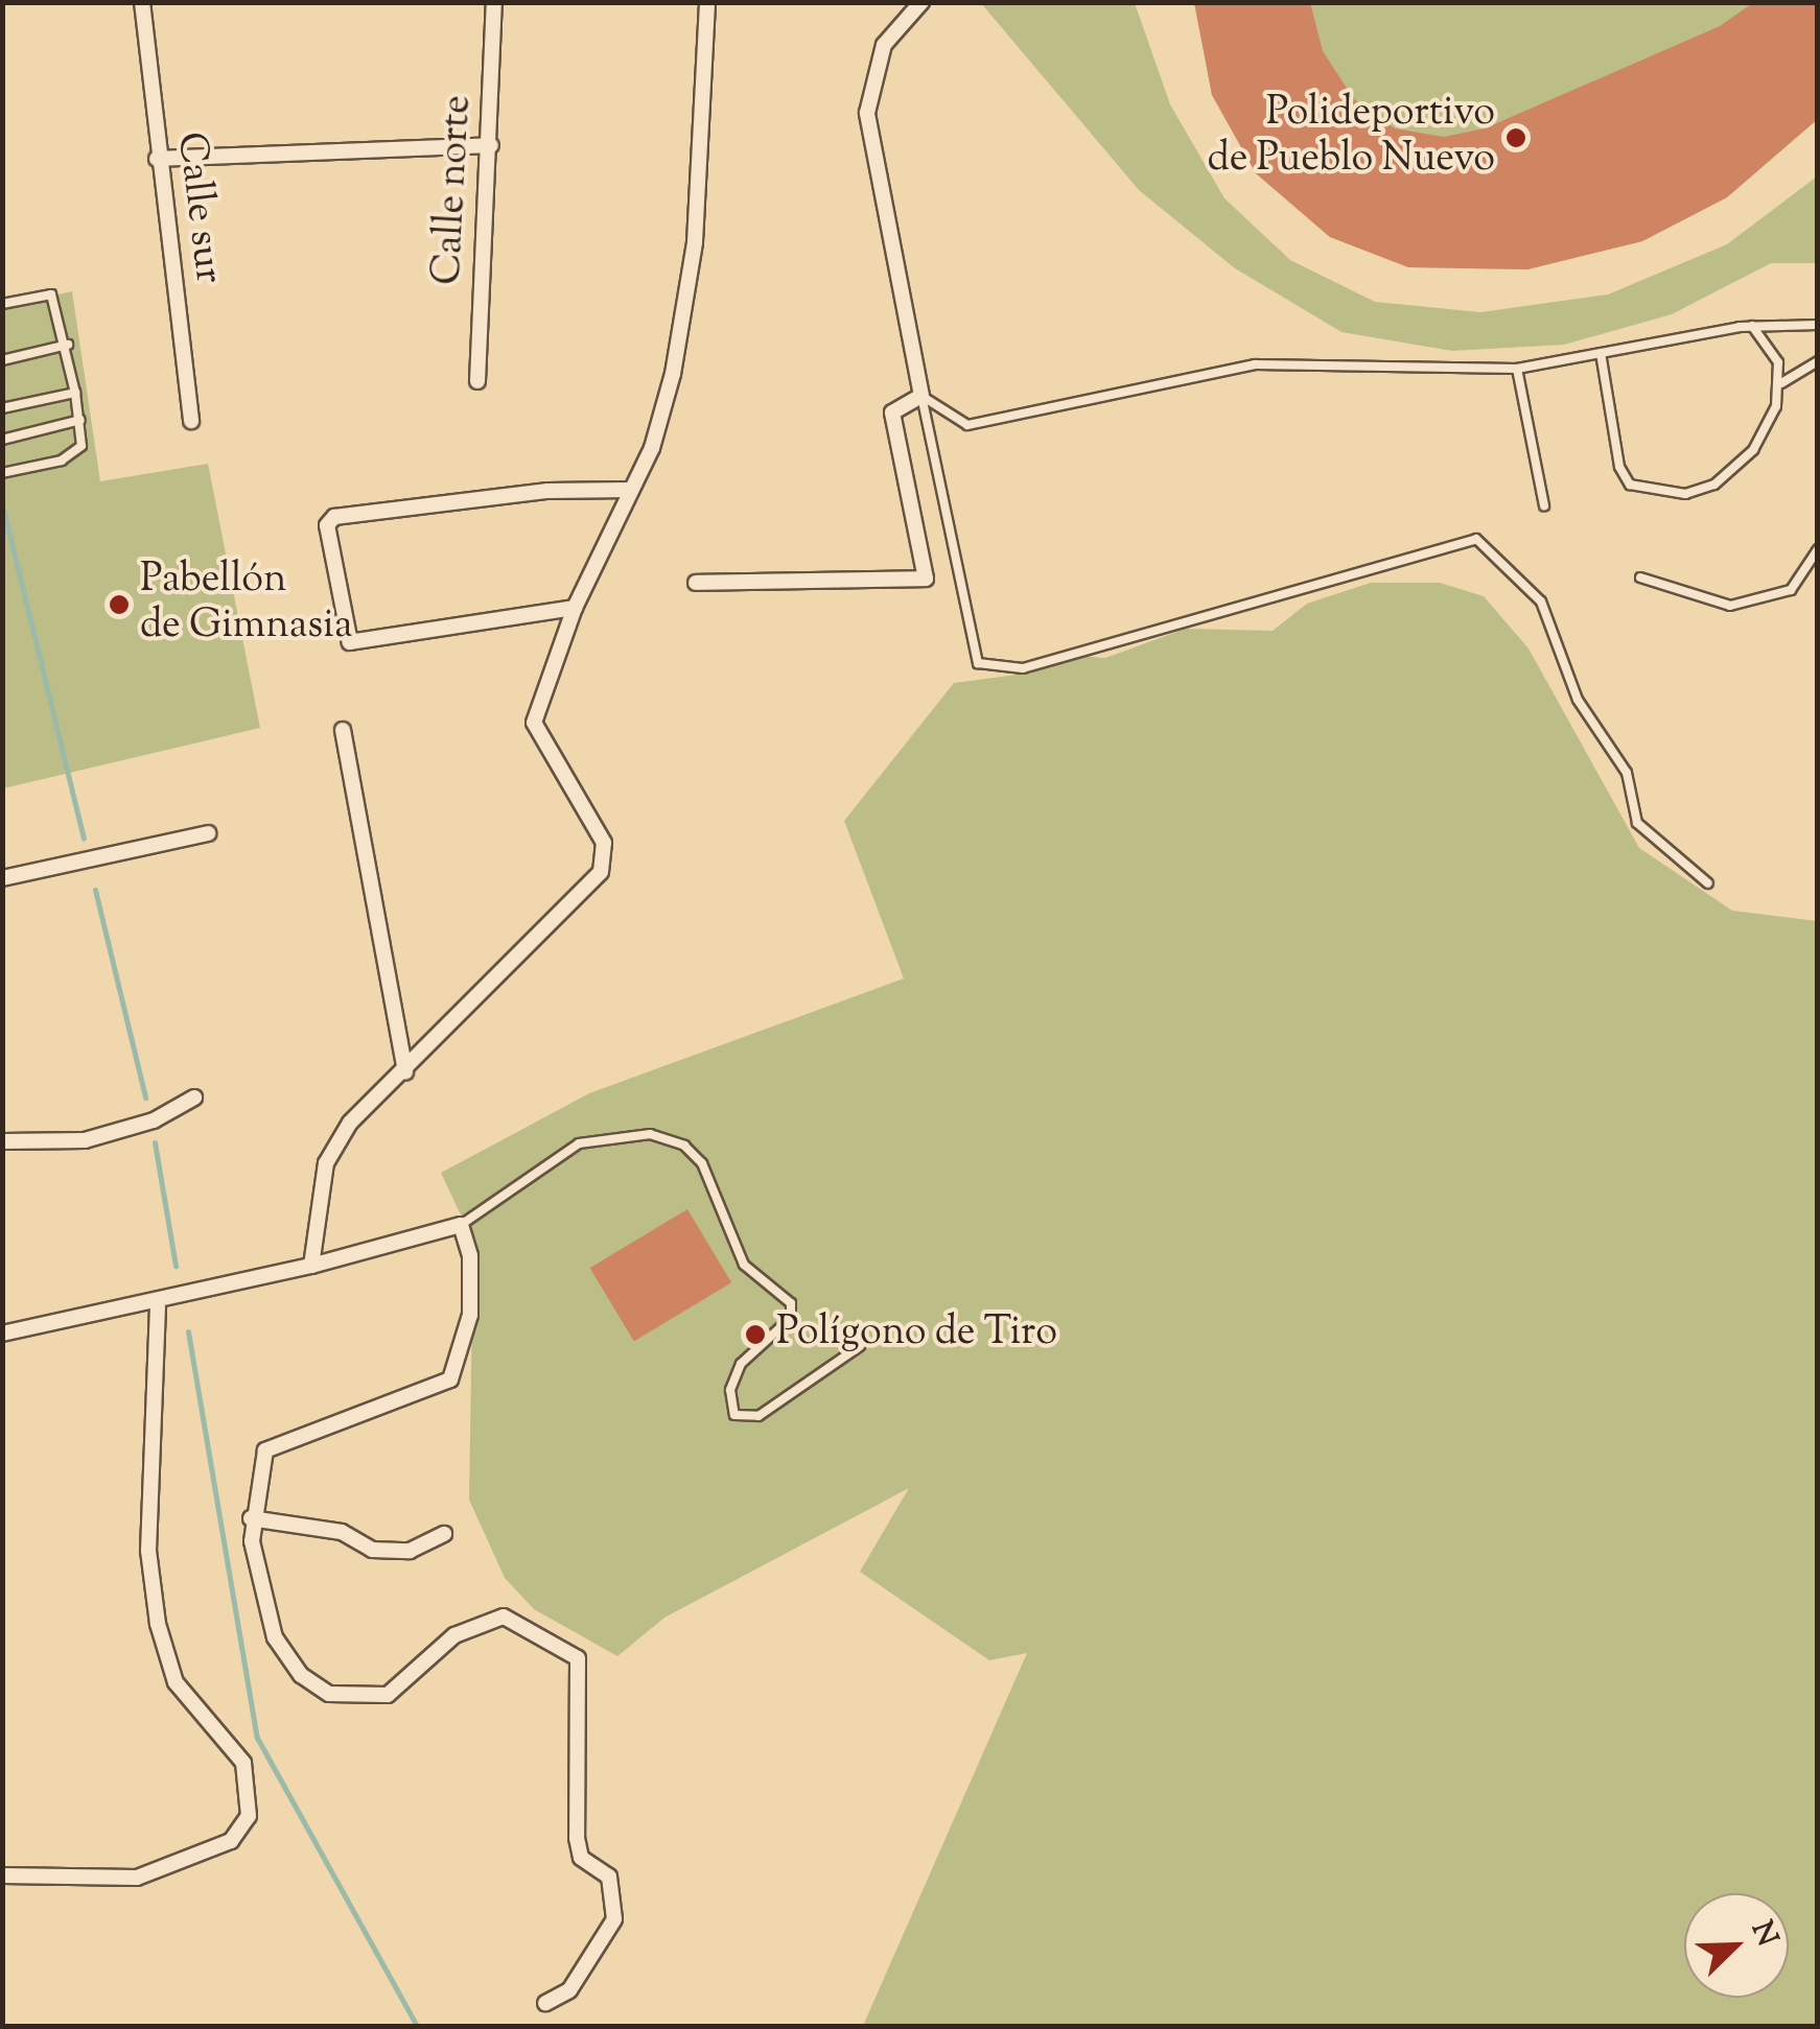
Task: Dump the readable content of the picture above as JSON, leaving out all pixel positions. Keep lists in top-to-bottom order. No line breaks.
{"streets":{"street":["Calle norte","Calle sur"]},"places":["Polideportivo de Pueblo Nuevo","Pabellón de Gimnasia","Polígono de Tiro"],"north":"top right"}
